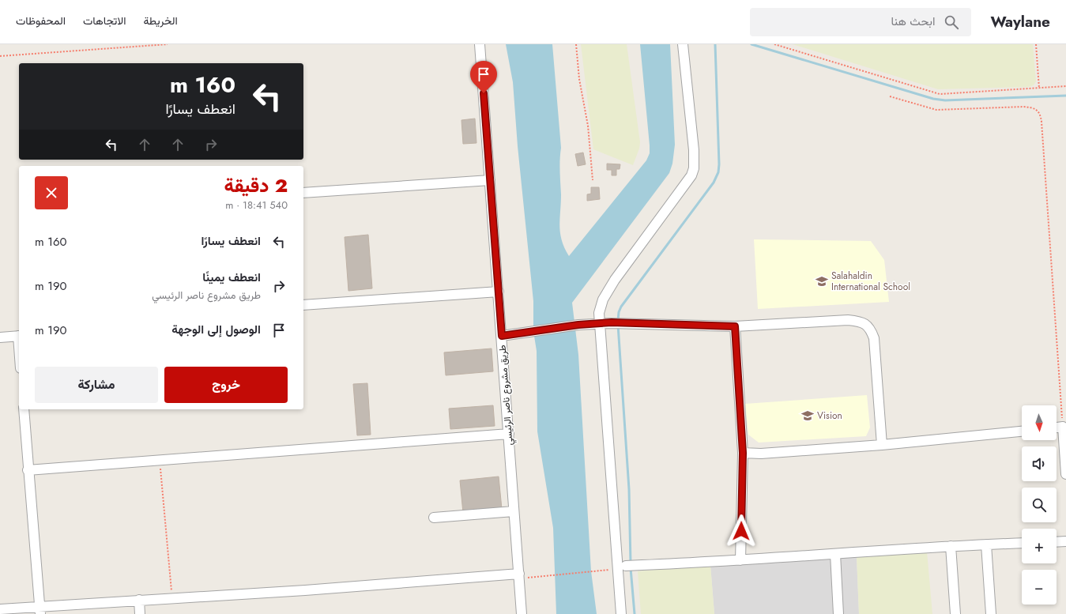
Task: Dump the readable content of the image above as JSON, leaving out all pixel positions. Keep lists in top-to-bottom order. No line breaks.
{"streets":{"street":["طريق مشروع ناصر الرئيسي"]},"places":{"school or university":["Salahaldin International School","Vision"]},"north":"bottom","page":{"header":"Waylane","search":"ابحث هنا","nav":["الخريطة","الاتجاهات","المحفوظات"],"turn":["160 m","انعطف يسارًا"],"heading":["2 دقيقة","540 m · 18:41"],"list":[{"name":"انعطف يسارًا","value":"160 m"},{"name":"انعطف يمينًا","note":"طريق مشروع ناصر الرئيسي","value":"190 m"},{"name":"الوصول إلى الوجهة","value":"190 m"}],"buttons":["خروج","مشاركة"],"map_buttons":["+","−"]}}
